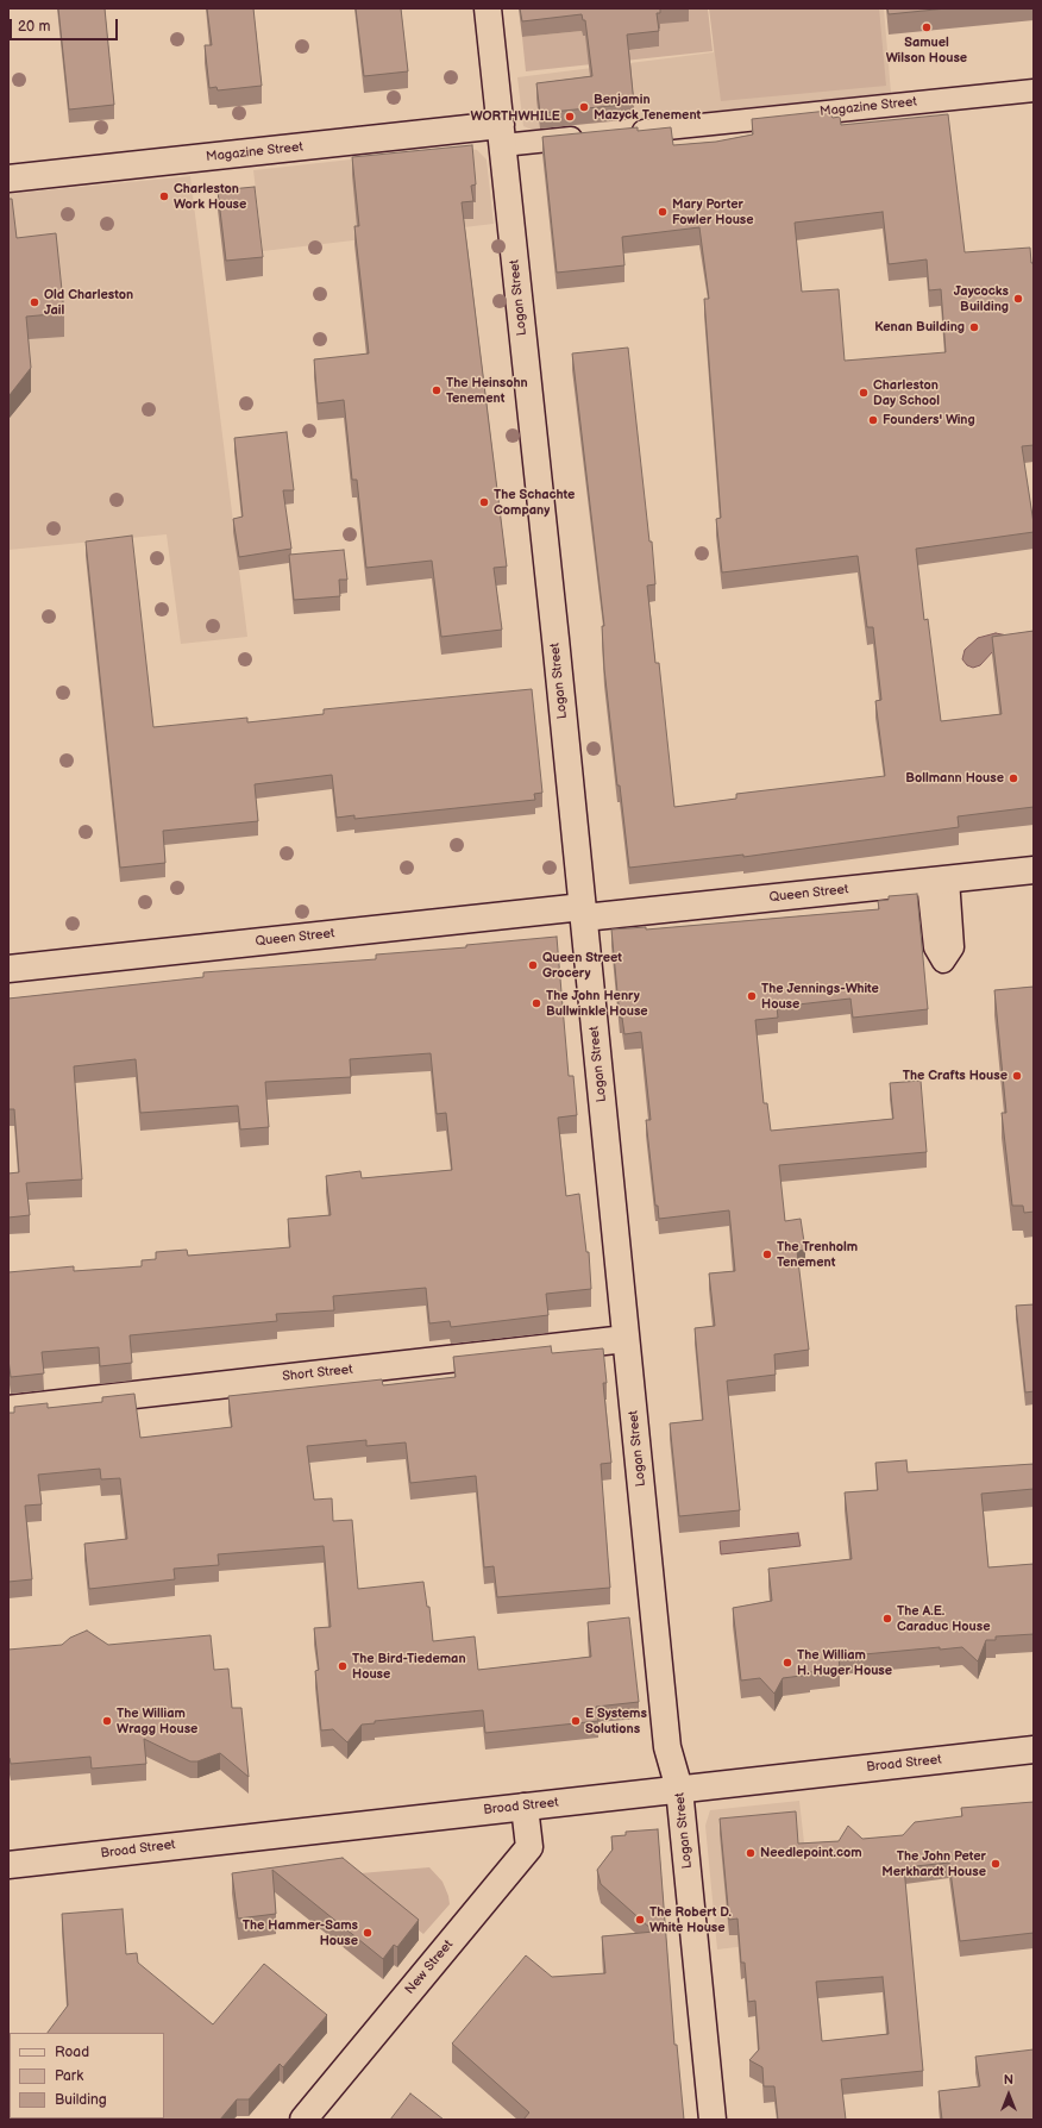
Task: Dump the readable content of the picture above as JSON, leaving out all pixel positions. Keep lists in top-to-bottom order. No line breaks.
{"streets":{"street":["Magazine Street","Logan Street","Queen Street","Short Street","Broad Street","New Street"]},"crossings":[["Magazine Street","Logan Street"],["Logan Street","Queen Street"],["Logan Street","Short Street"],["Logan Street","Broad Street"],["Broad Street","New Street"]],"places":["Samuel Wilson House","Benjamin Mazyck Tenement","WORTHWHILE","Charleston Work House","Mary Porter Fowler House","Jaycocks Building","Old Charleston Jail","Kenan Building","The Heinsohn Tenement","Charleston Day School","Founders' Wing","The Schachte Company","Bollmann House","Queen Street Grocery","The Jennings-White House","The John Henry Bullwinkle House","The Crafts House","The Trenholm Tenement","The A.E. Caraduc House","The William H. Huger House","The Bird-Tiedeman House","The William Wragg House","E Systems Solutions","Needlepoint.com","The John Peter Merkhardt House","The Robert D. White House","The Hammer-Sams House"],"legend":["Road","Park","Building"],"scale_bar":"20 m","north":"top"}
